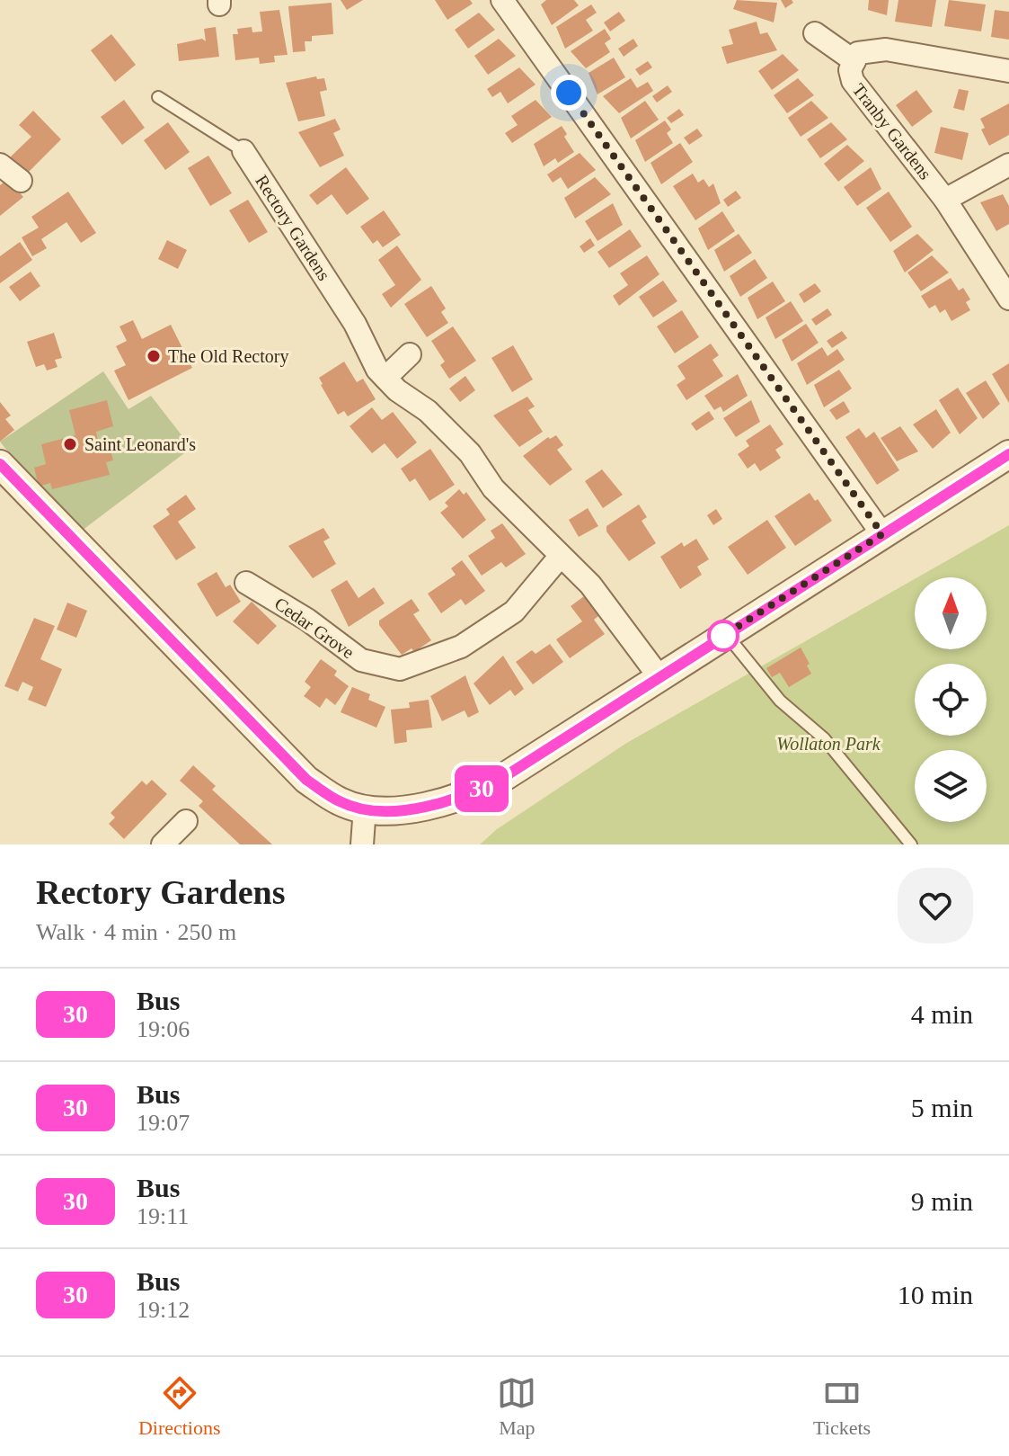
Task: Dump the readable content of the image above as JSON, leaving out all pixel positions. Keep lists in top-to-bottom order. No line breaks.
{"streets":{"street":["Tranby Gardens","Rectory Gardens","Cedar Grove"]},"crossings":[["Rectory Gardens","Cedar Grove"]],"parks":["Wollaton Park"],"places":["The Old Rectory","Saint Leonard's"],"lines":["bus line 30"],"north":"top","page":{"on_map":"30","heading":["Rectory Gardens","Walk · 4 min · 250 m"],"list":[{"mark":"30","name":"Bus","note":"19:06","value":"4 min"},{"mark":"30","name":"Bus","note":"19:07","value":"5 min"},{"mark":"30","name":"Bus","note":"19:11","value":"9 min"},{"mark":"30","name":"Bus","note":"19:12","value":"10 min"}],"tabs":["Directions","Map","Tickets"]}}
